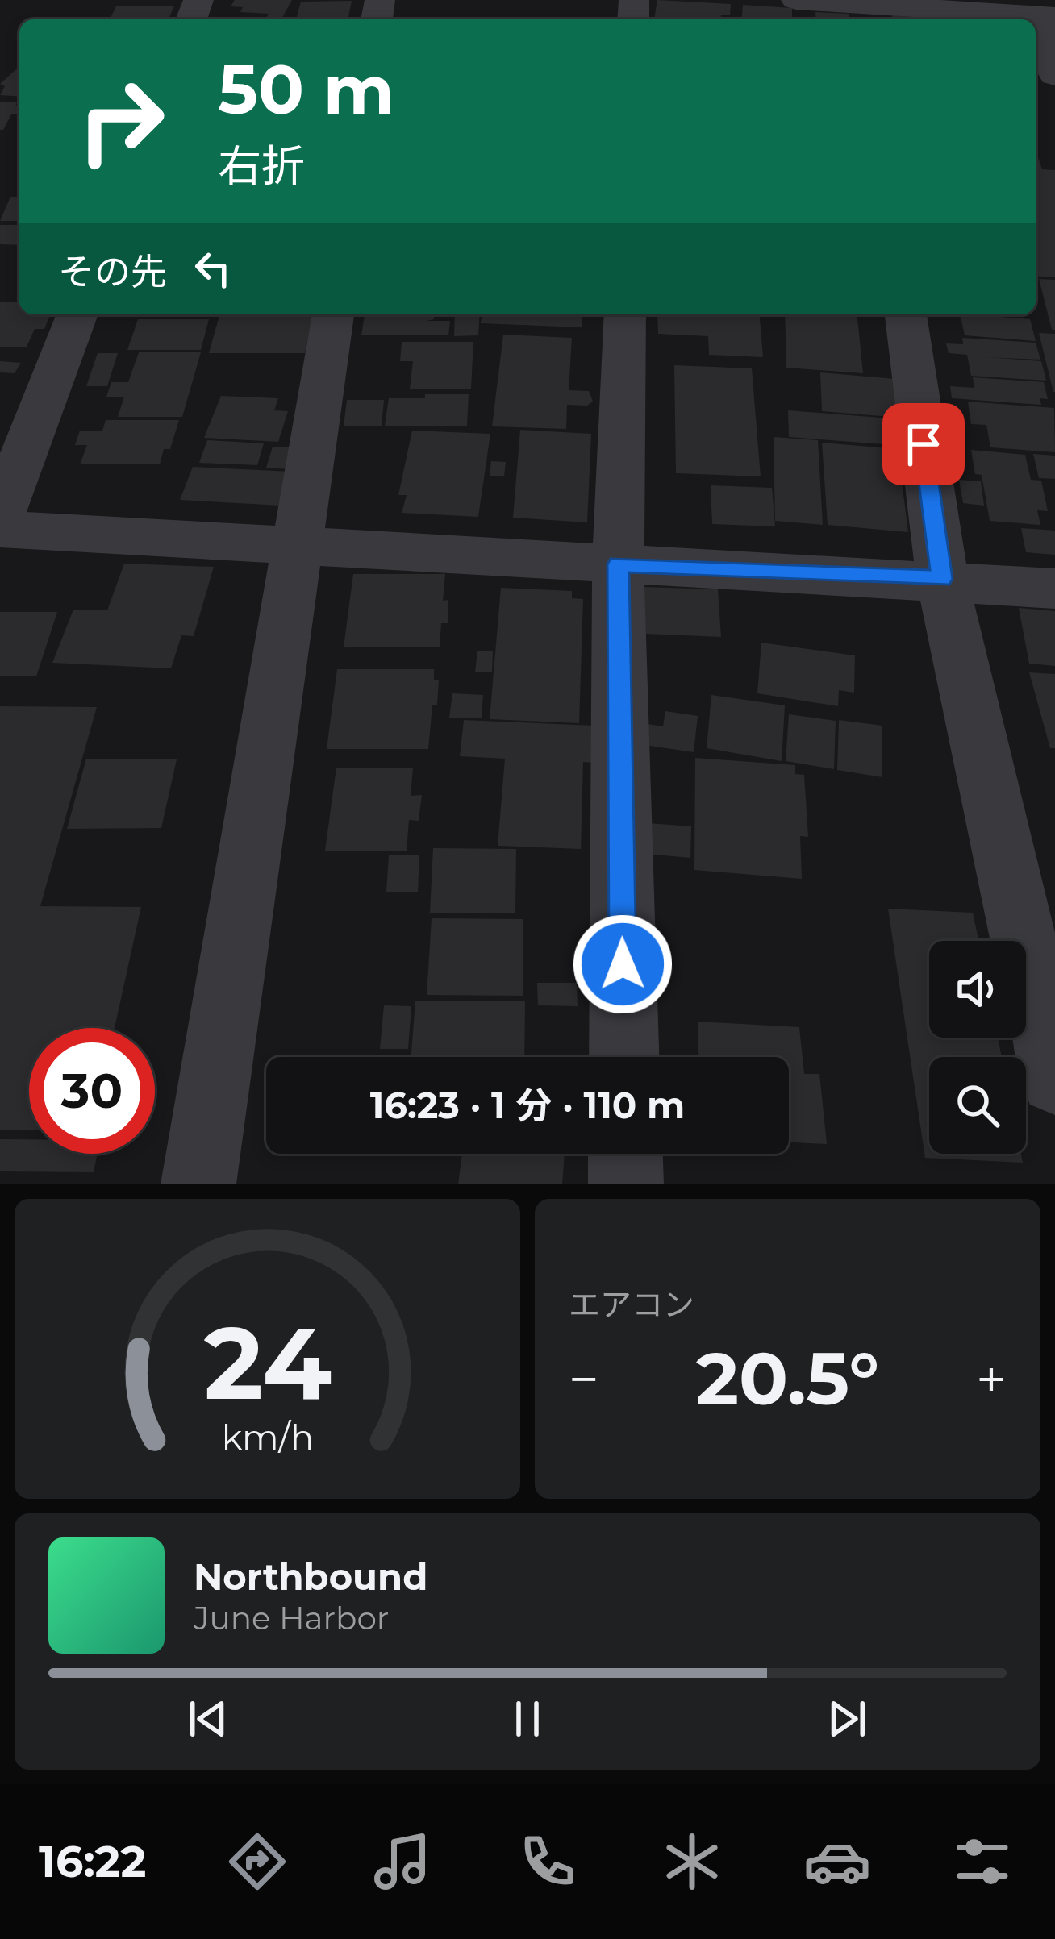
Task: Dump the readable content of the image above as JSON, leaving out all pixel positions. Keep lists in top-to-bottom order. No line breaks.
{"page":{"turn":["50 m","右折"],"then":"その先","limit":"30","trip":"16:23 · 1 分 · 110 m","tile":"エアコン","heat":["−","20.5°","+"],"song":["Northbound","June Harbor"],"tabs":"16:22","gauge":["24","km/h"]}}
